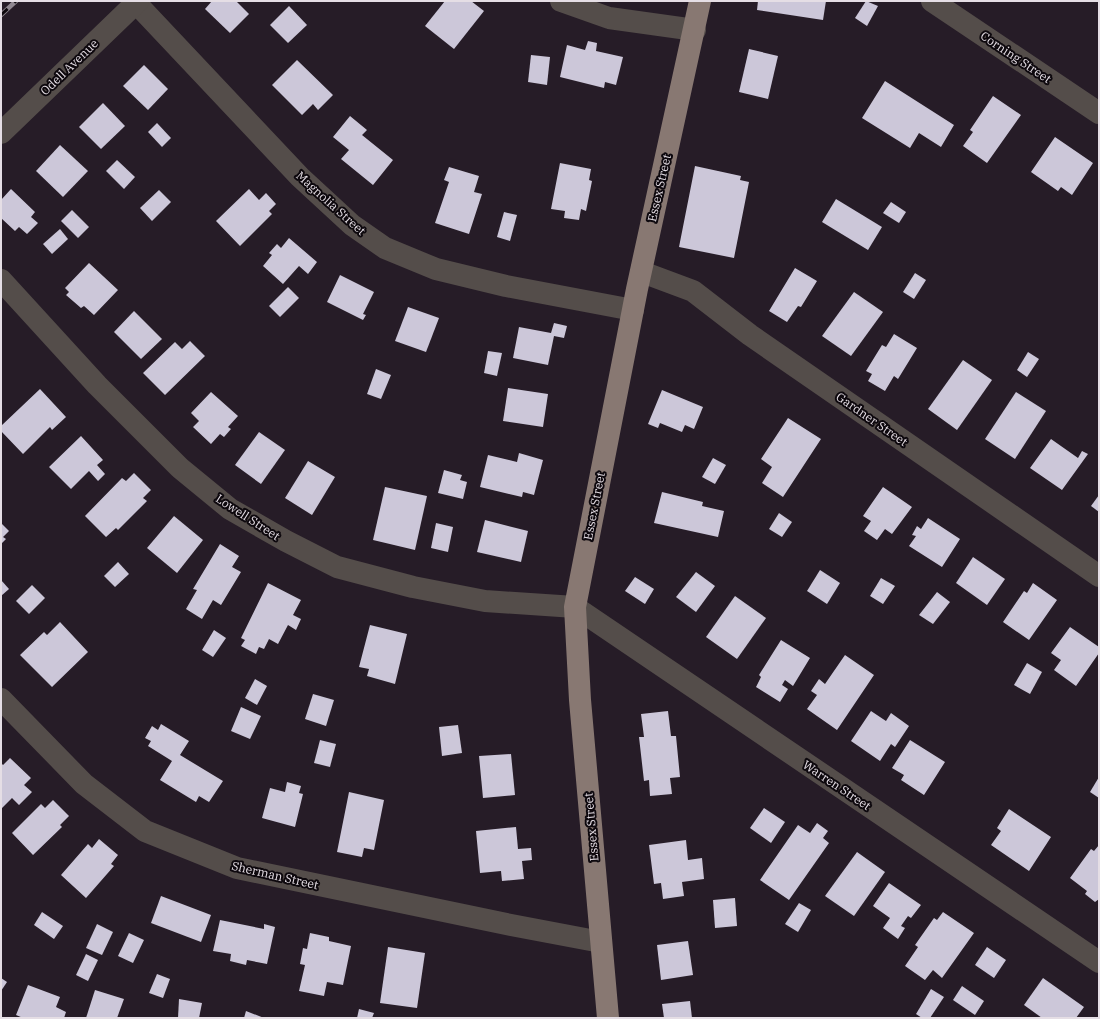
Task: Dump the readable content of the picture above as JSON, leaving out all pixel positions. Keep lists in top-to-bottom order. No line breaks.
{"streets":{"main road":["Essex Street"],"street":["Corning Street","Odell Avenue","Magnolia Street","Gardner Street","Lowell Street","Warren Street","Sherman Street"]},"crossings":[["Odell Avenue","Magnolia Street"],["Essex Street","Magnolia Street"],["Essex Street","Gardner Street"],["Essex Street","Lowell Street"],["Essex Street","Warren Street"],["Essex Street","Sherman Street"],["Lowell Street","Warren Street"]]}
